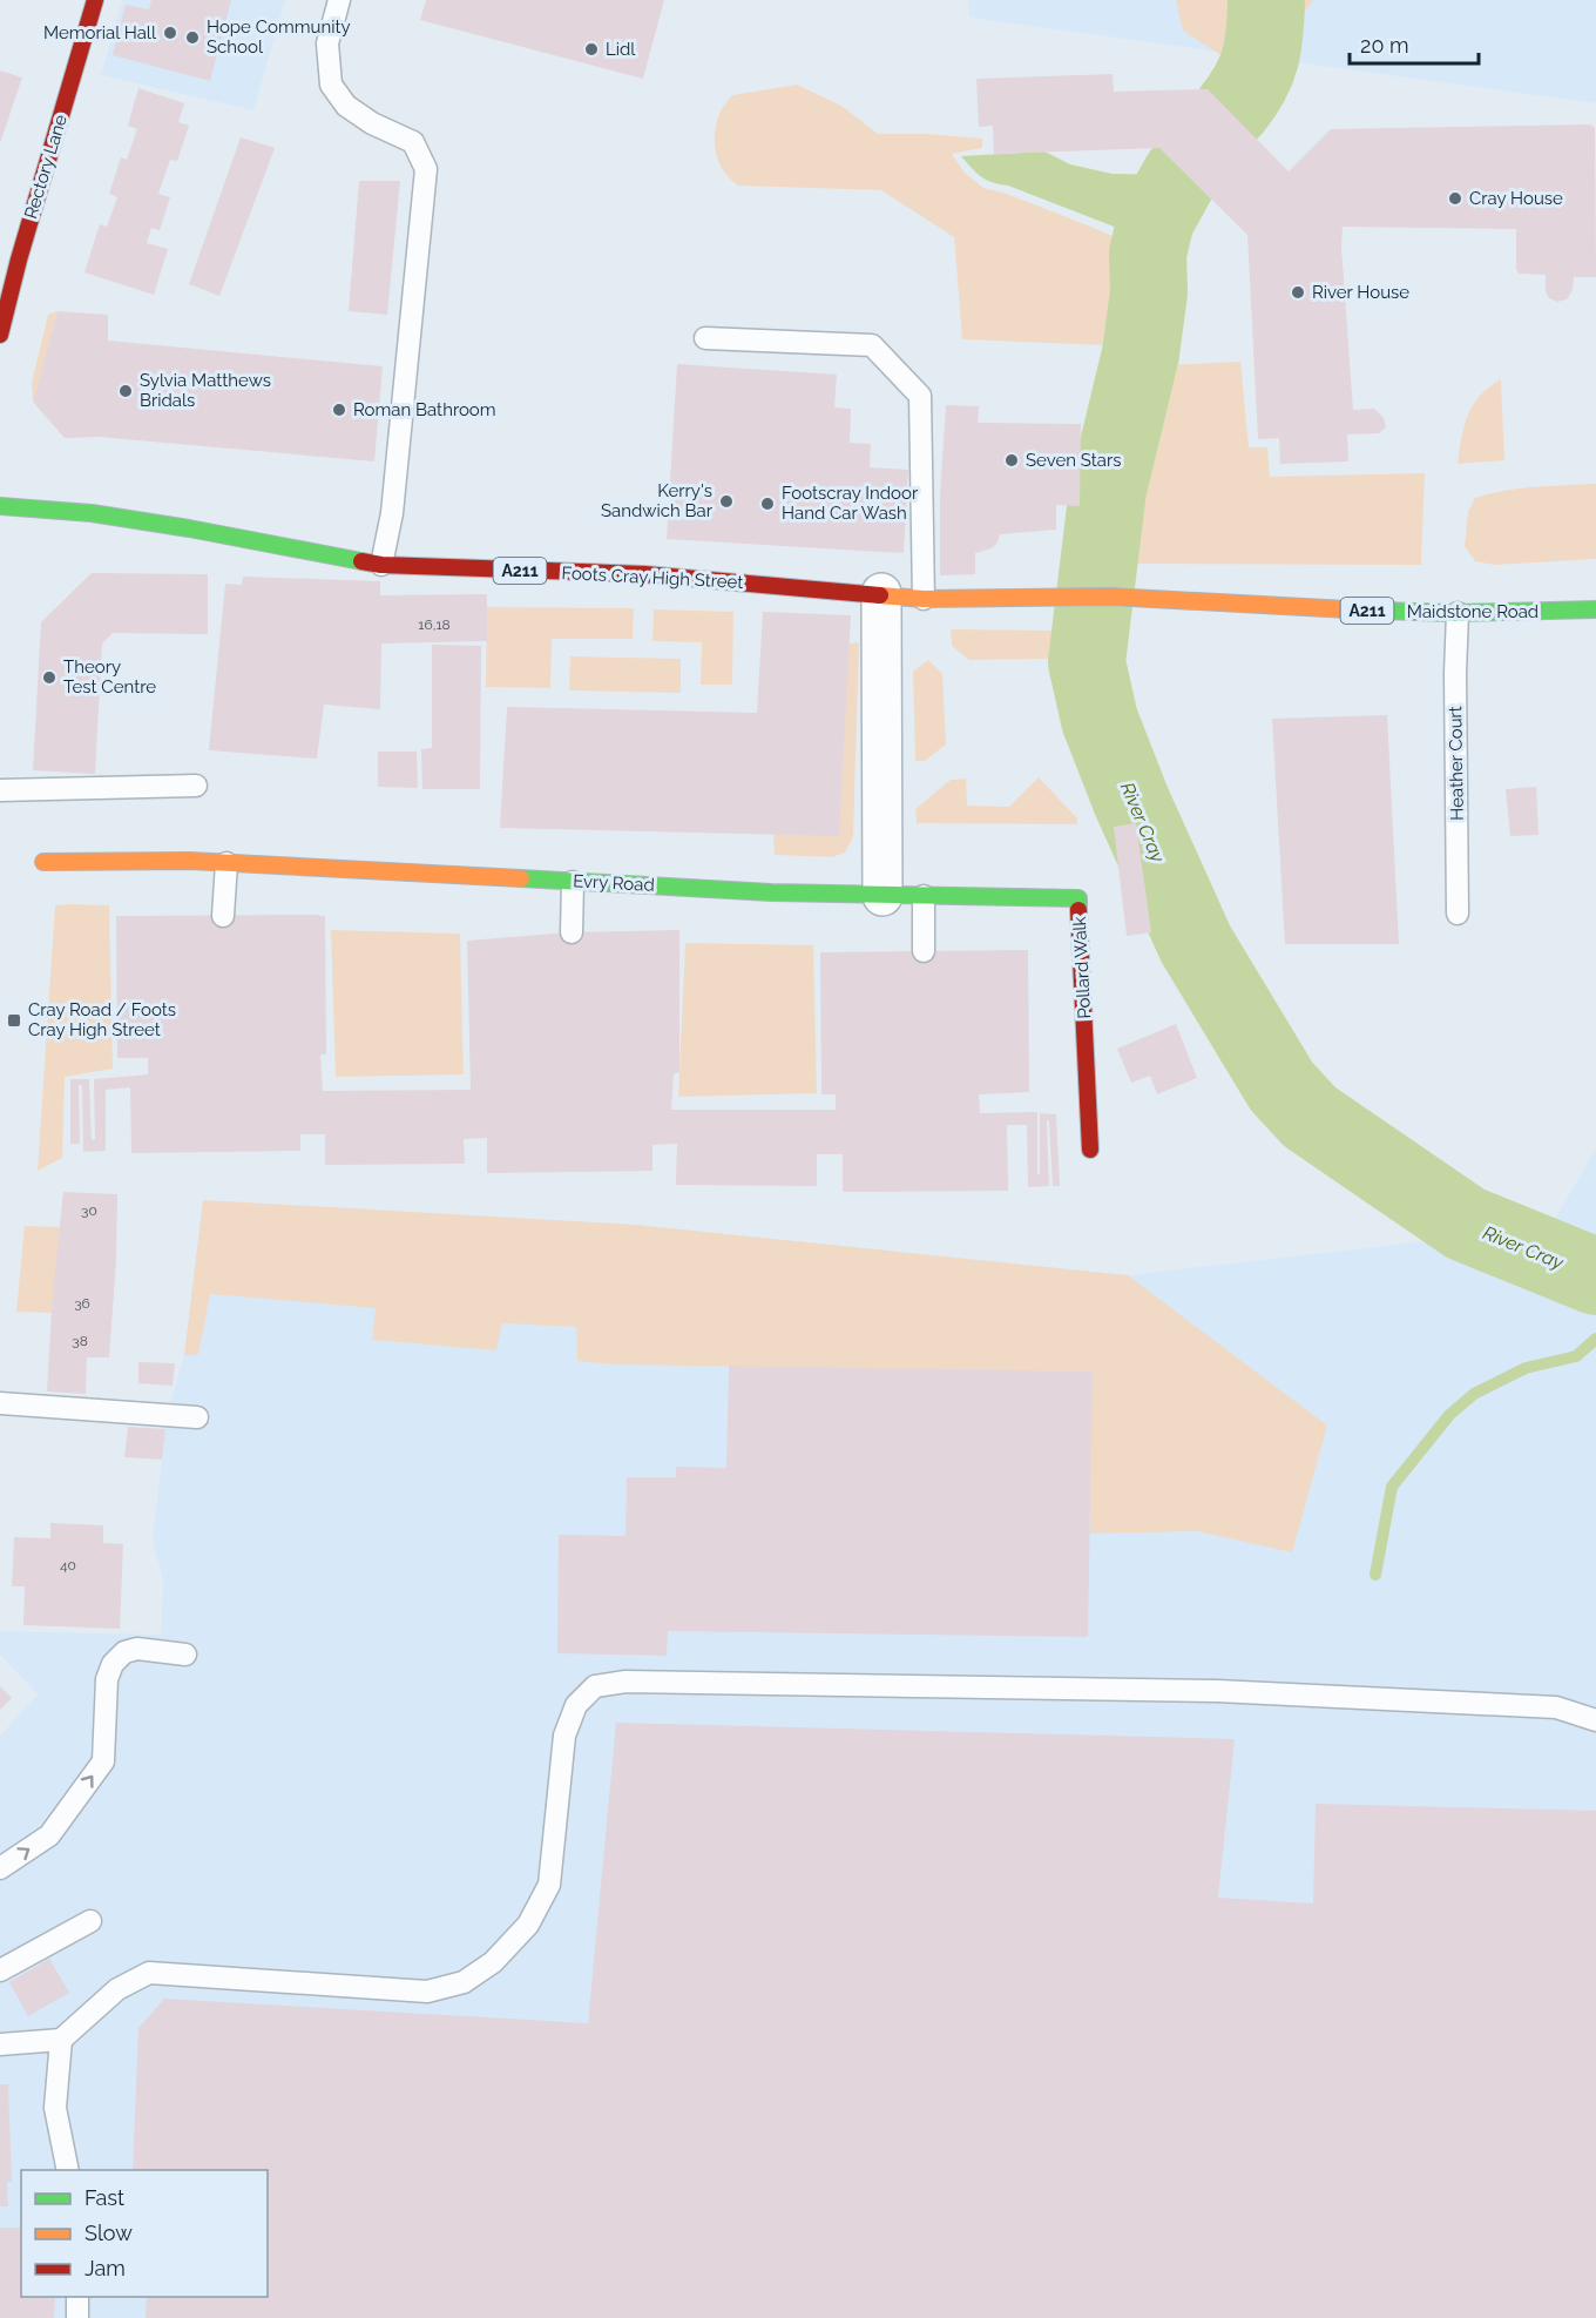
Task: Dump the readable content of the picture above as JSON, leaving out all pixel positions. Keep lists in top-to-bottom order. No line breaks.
{"streets":{"street":["Rectory Lane","A211","Foots Cray High Street","Maidstone Road","Evry Road","Pollard Walk"],"lane":["Heather Court"]},"crossings":[["Foots Cray High Street","Maidstone Road"],["Maidstone Road","Heather Court"],["Evry Road","Pollard Walk"]],"water":["River Cray"],"places":{"other":["Memorial Hall","Hope Community School","Lidl","Cray House","River House","Sylvia Matthews Bridals","Roman Bathroom","Seven Stars","Kerry's Sandwich Bar","Footscray Indoor Hand Car Wash","Theory Test Centre"],"transit":["Cray Road / Foots Cray High Street"]},"house_numbers":["16,18","30","36","38","40"],"legend":["Fast","Slow","Jam"],"scale_bar":"20 m"}
